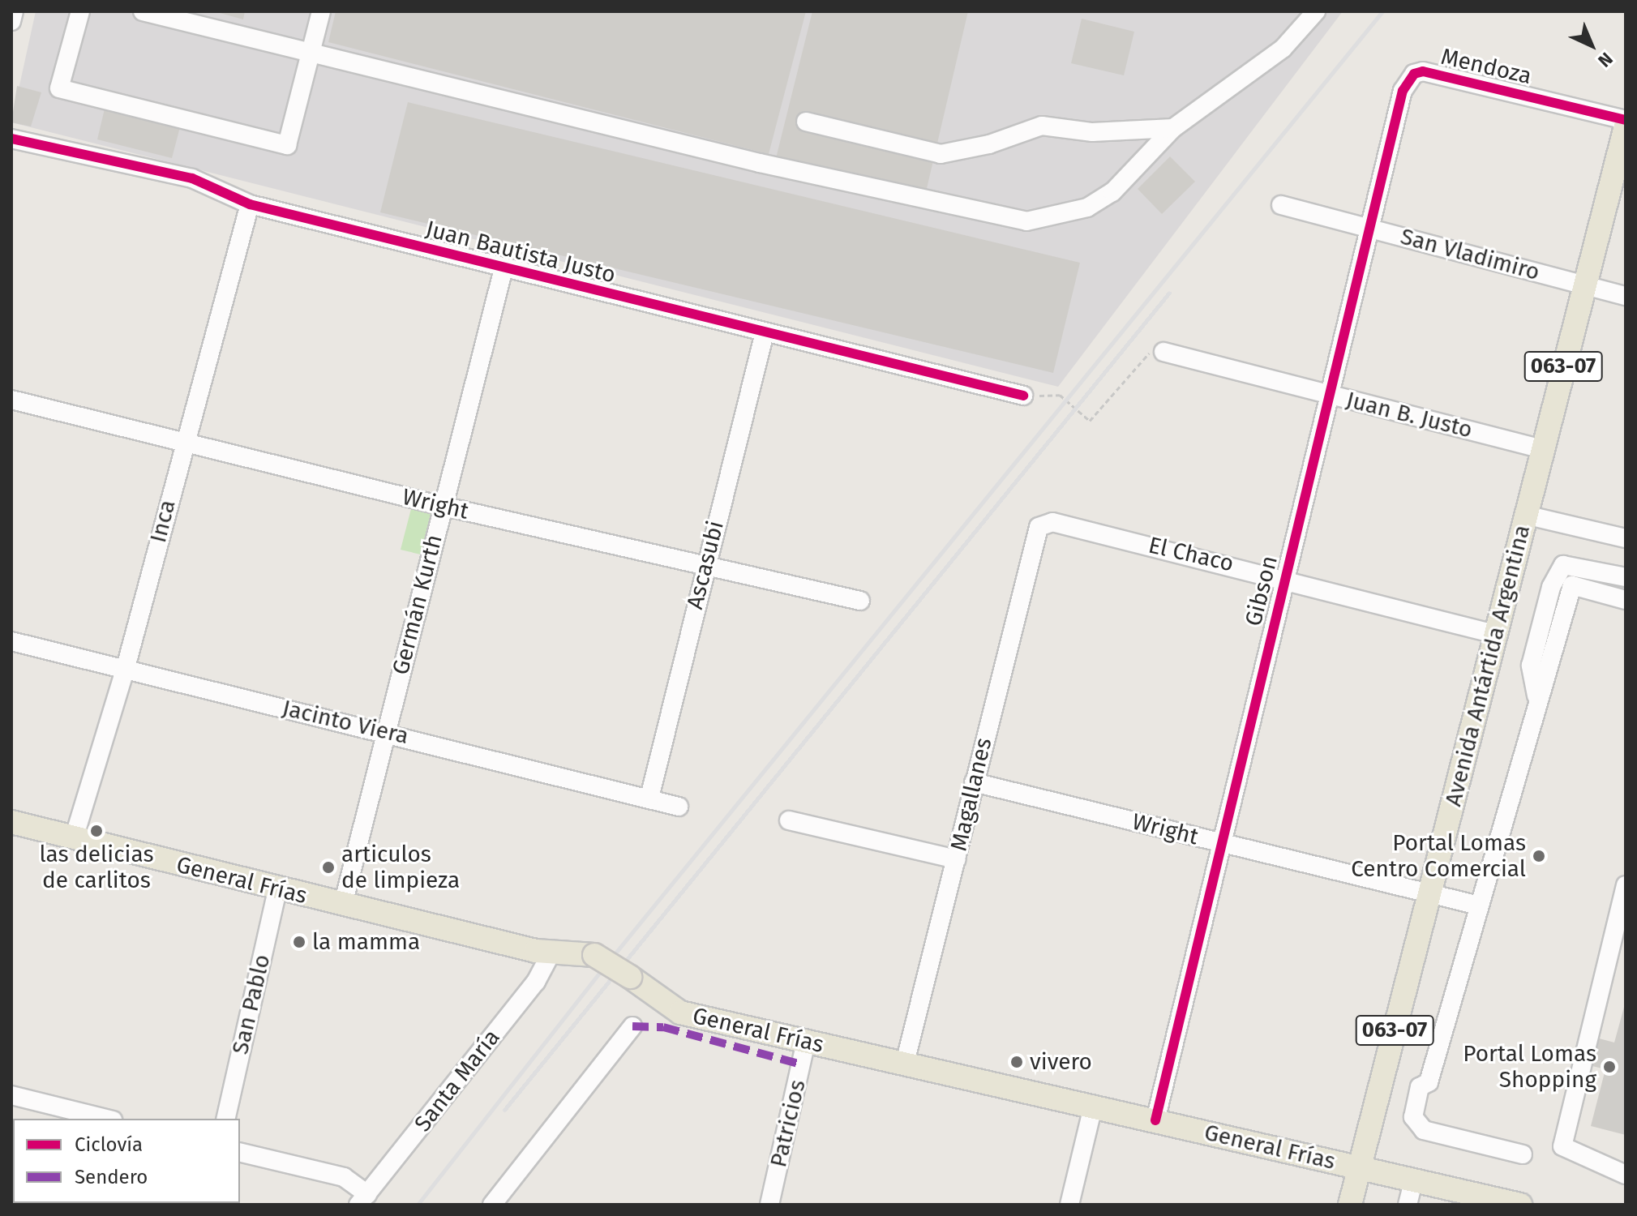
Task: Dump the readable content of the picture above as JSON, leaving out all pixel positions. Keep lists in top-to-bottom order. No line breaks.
{"streets":{"main road":["063-07","Avenida Antártida Argentina","General Frías"],"street":["Mendoza","Juan Bautista Justo","San Vladimiro","Juan B. Justo","Wright","Inca","El Chaco","Ascasubi","Gibson","Germán Kurth","Jacinto Viera","Magallanes","San Pablo","Santa María","Patricios"]},"crossings":[["Mendoza","Gibson"],["Juan Bautista Justo","Inca"],["Juan Bautista Justo","Ascasubi"],["Juan Bautista Justo","Germán Kurth"],["San Vladimiro","Gibson"],["San Vladimiro","Avenida Antártida Argentina"],["Juan B. Justo","Gibson"],["Juan B. Justo","Avenida Antártida Argentina"],["Wright","Inca"],["Wright","Ascasubi"],["Wright","Gibson"],["Wright","Germán Kurth"],["Wright","Avenida Antártida Argentina"],["Wright","Magallanes"],["Inca","Jacinto Viera"],["Inca","General Frías"],["El Chaco","Gibson"],["El Chaco","Avenida Antártida Argentina"],["El Chaco","Magallanes"],["Ascasubi","Jacinto Viera"],["Gibson","General Frías"],["Germán Kurth","Jacinto Viera"],["Germán Kurth","General Frías"],["Avenida Antártida Argentina","General Frías"],["Magallanes","General Frías"],["General Frías","San Pablo"],["General Frías","Santa María"],["General Frías","Patricios"]],"places":["las delicias de carlitos","Portal Lomas Centro Comercial","articulos de limpieza","la mamma","vivero","Portal Lomas Shopping"],"legend":["Ciclovía","Sendero"],"north":"bottom right"}
